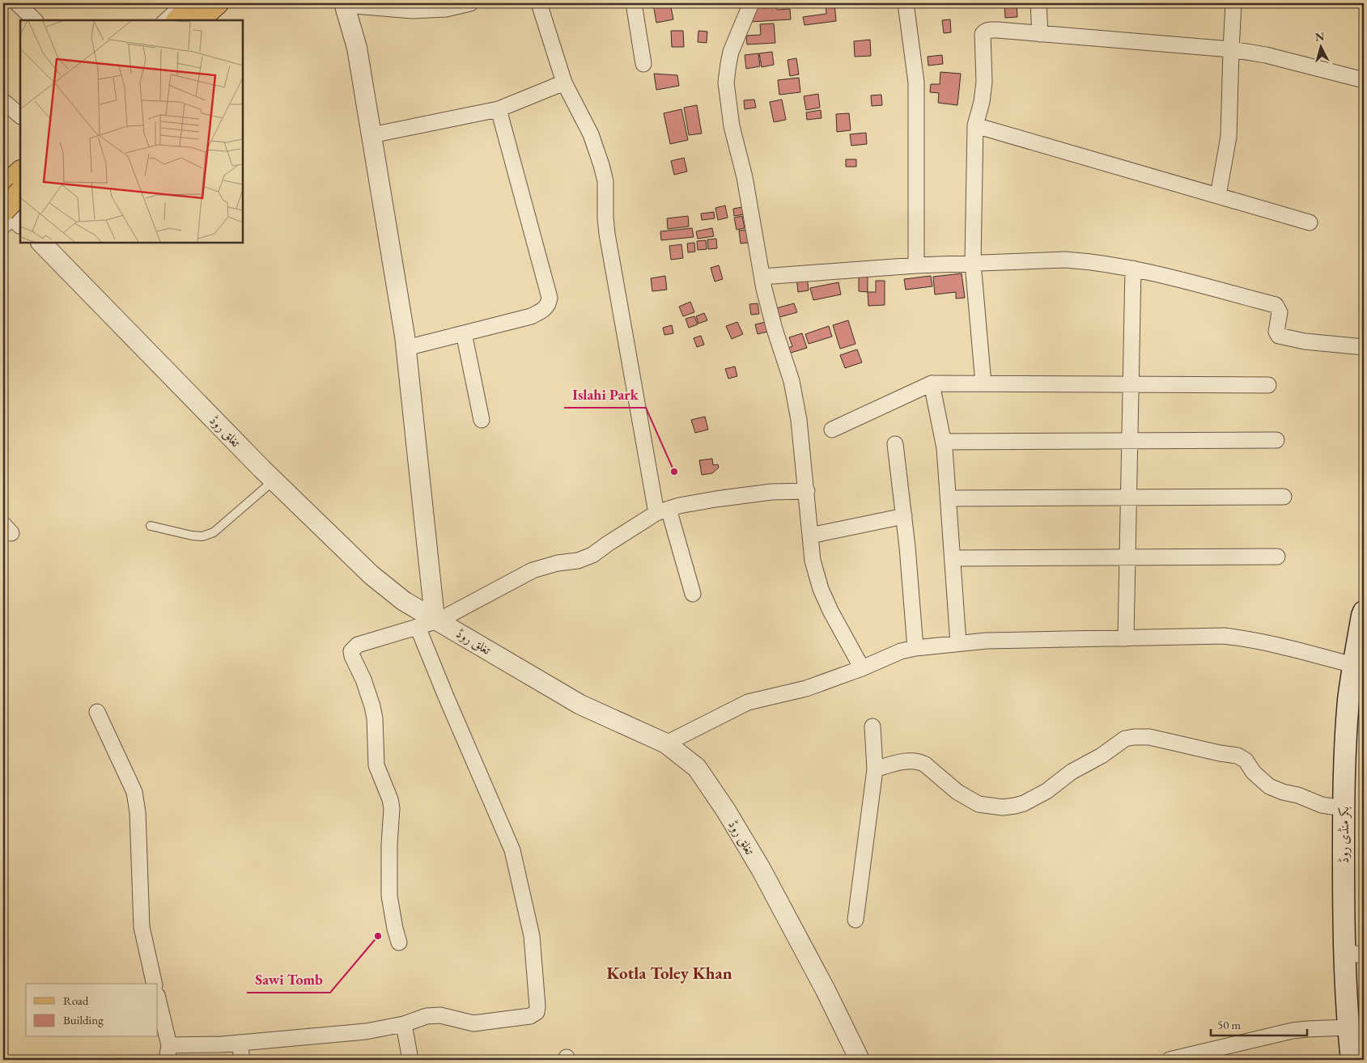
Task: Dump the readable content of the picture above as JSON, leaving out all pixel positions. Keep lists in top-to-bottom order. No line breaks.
{"streets":{"main road":["بکر منڈی روڈ"],"street":["تغلق روڈ"]},"districts":["Kotla Toley Khan"],"places":["Islahi Park","Sawi Tomb"],"legend":["Road","Building"],"scale_bar":"50 m","north":"top"}
